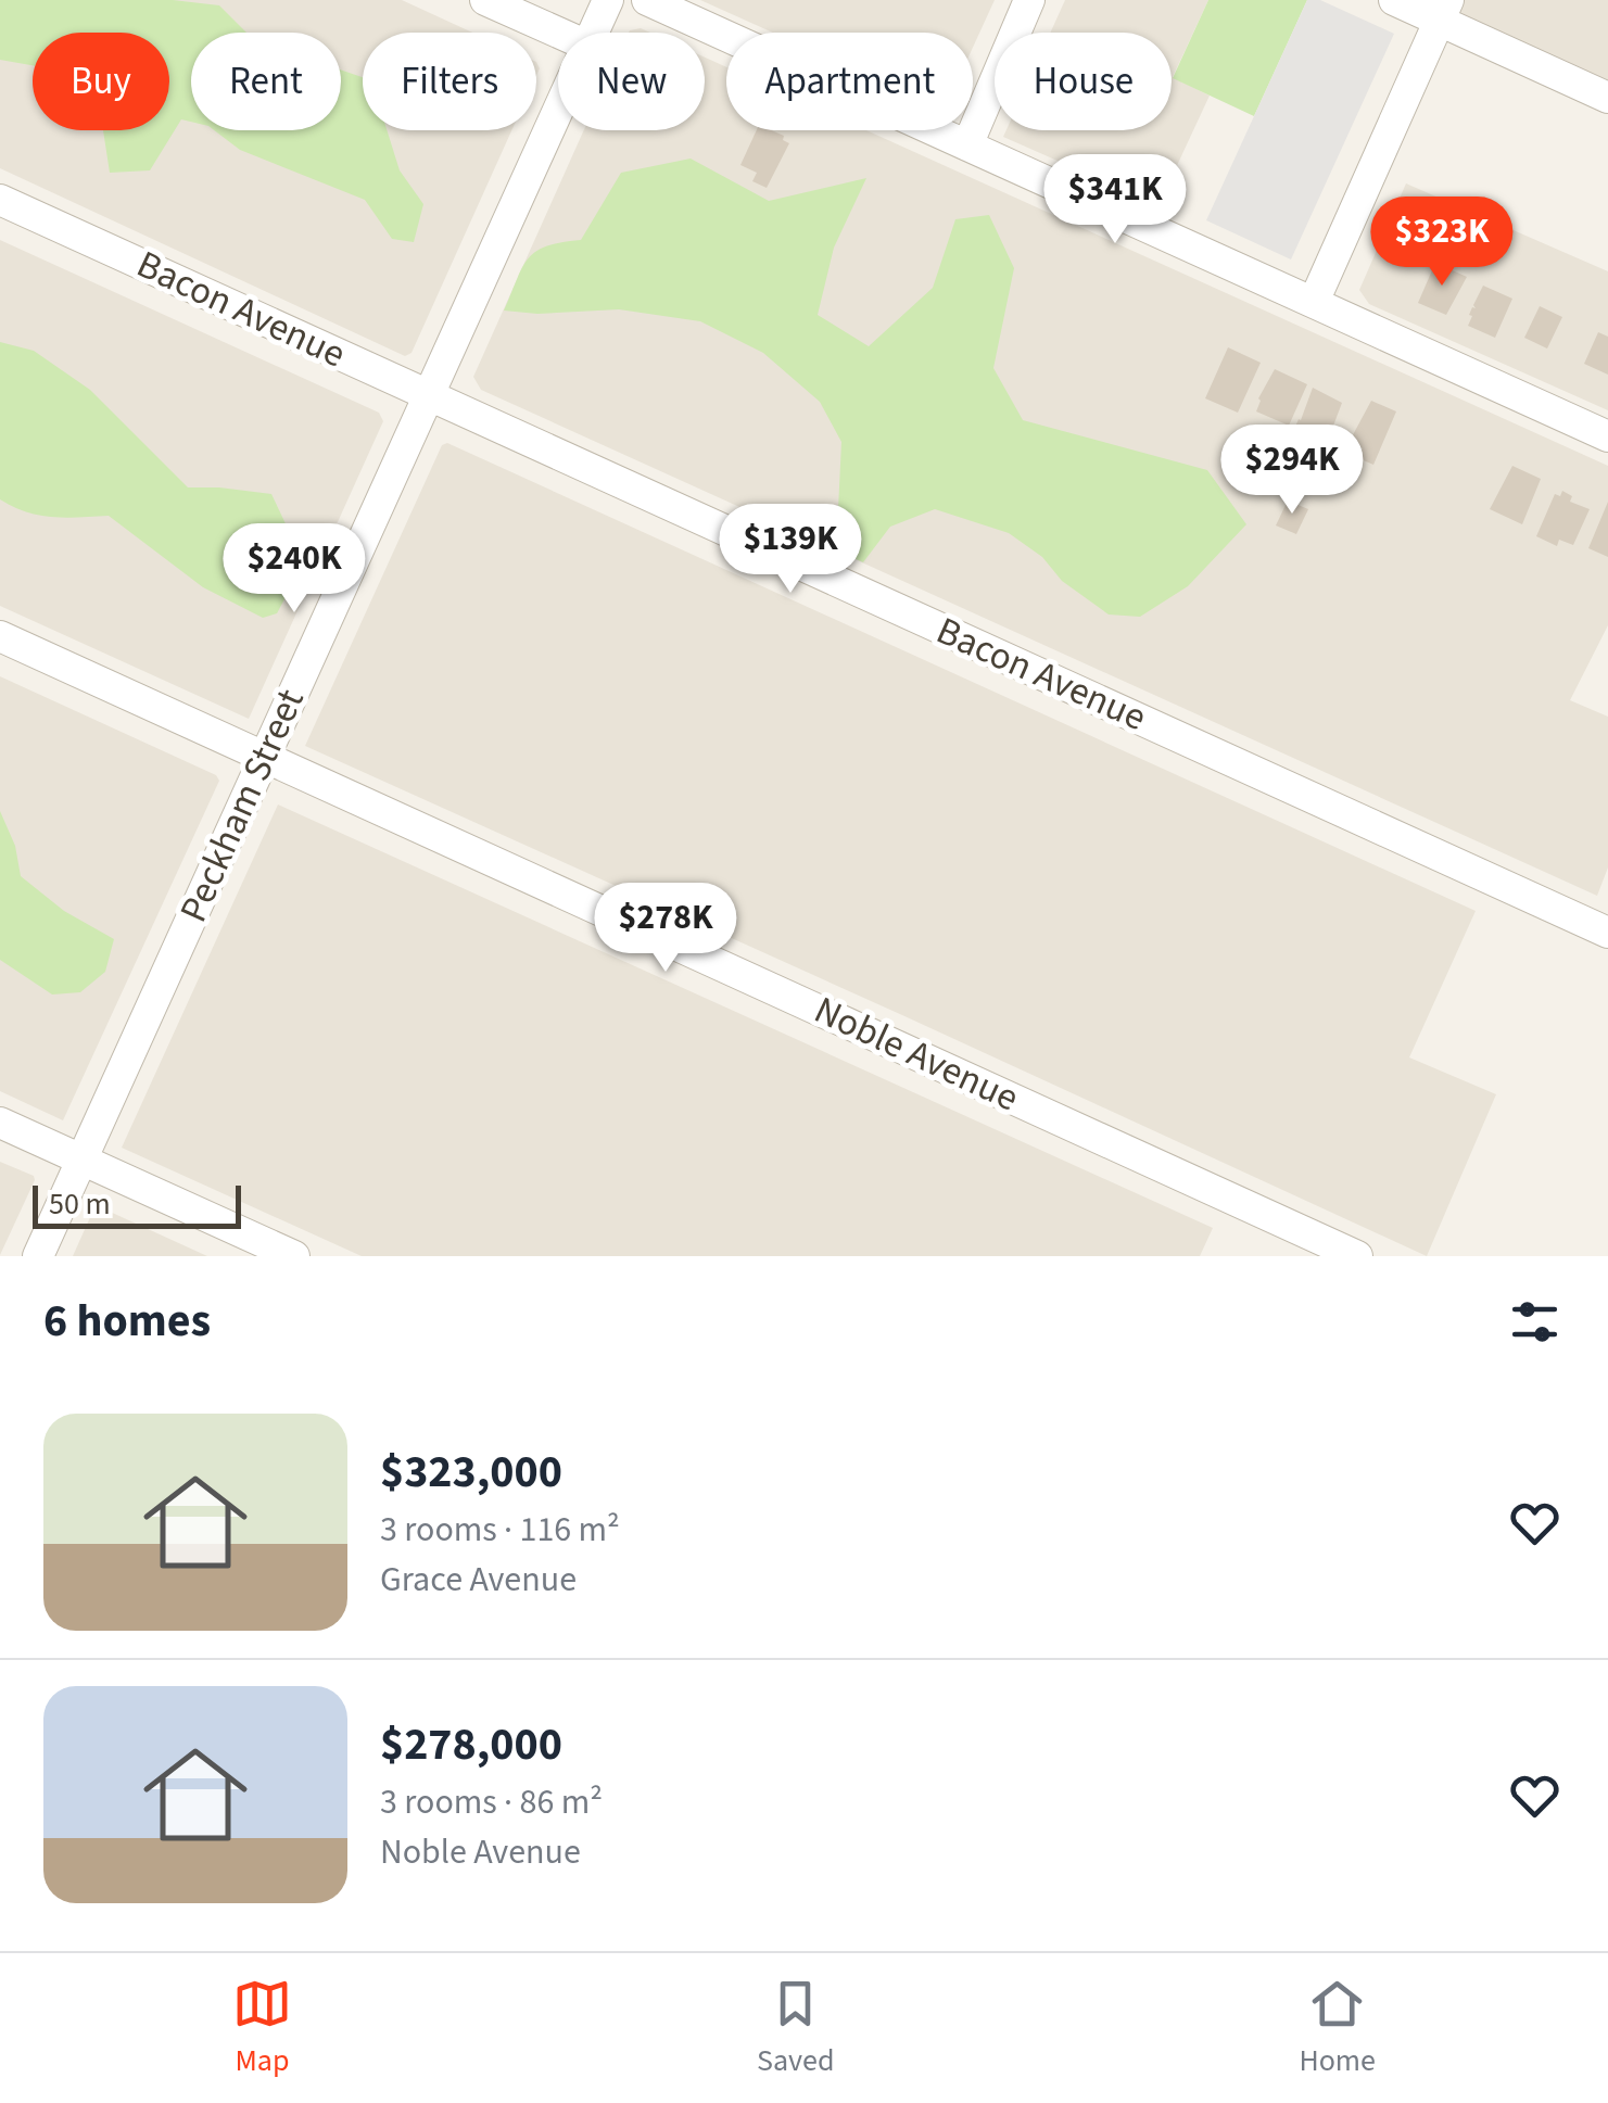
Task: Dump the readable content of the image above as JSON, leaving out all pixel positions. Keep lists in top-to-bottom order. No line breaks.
{"streets":{"street":["Bacon Avenue","Peckham Street","Noble Avenue"]},"crossings":[["Bacon Avenue","Peckham Street"],["Peckham Street","Noble Avenue"]],"scale_bar":"50 m","page":{"chip":["Buy","Rent","Filters","New","Apartment","House"],"price":["$341K","$323K","$294K","$139K","$240K","$278K"],"scale":"50 m","heading":"6 homes","list":[{"name":"$323,000","note":"3 rooms · 116 m² · Grace Avenue"},{"name":"$278,000","note":"3 rooms · 86 m² · Noble Avenue"}],"tabs":["Map","Saved","Home"]}}
